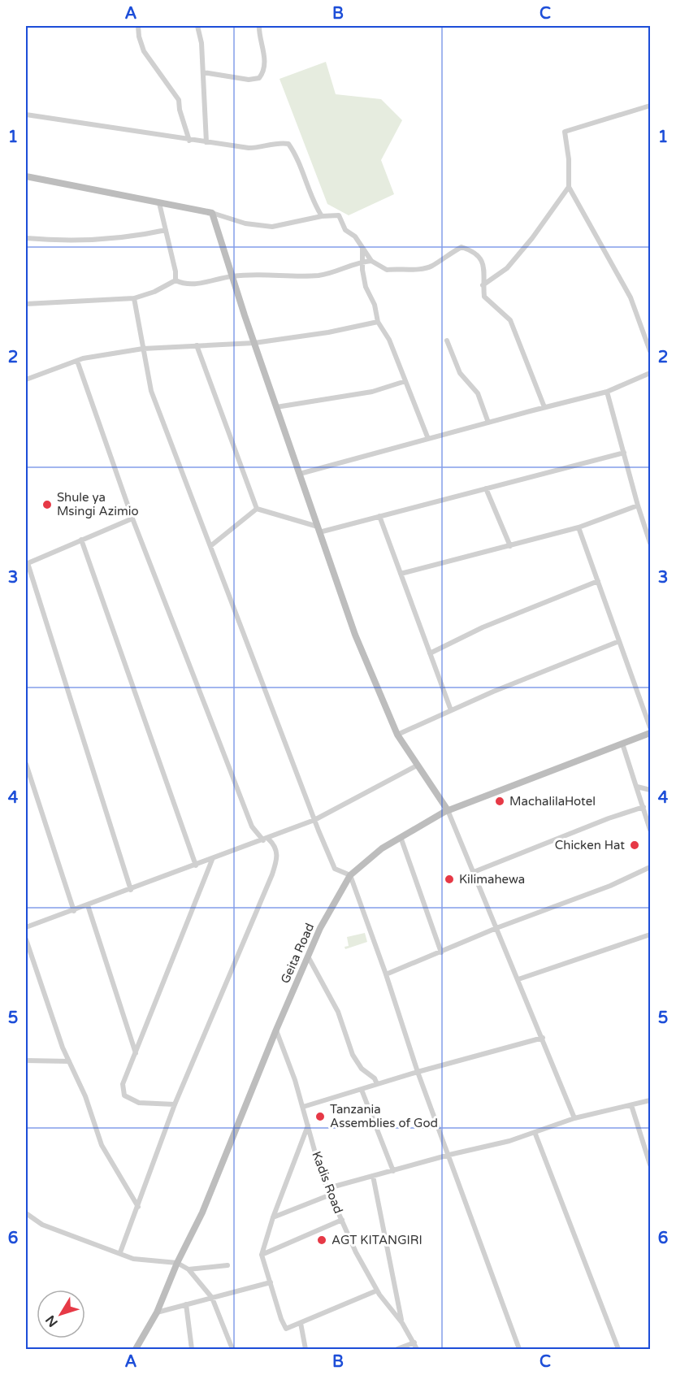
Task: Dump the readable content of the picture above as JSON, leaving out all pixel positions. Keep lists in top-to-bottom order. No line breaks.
{"streets":{"main road":["Geita Road"],"street":["Kadis Road"]},"crossings":[["Geita Road","Kadis Road"]],"places":["Shule ya Msingi Azimio","MachalilaHotel","Chicken Hat","Kilimahewa","Tanzania Assemblies of God","AGT KITANGIRI"],"north":"bottom left","grid":{"columns":["A","B","C"],"rows":["1","2","3","4","5","6"]}}
